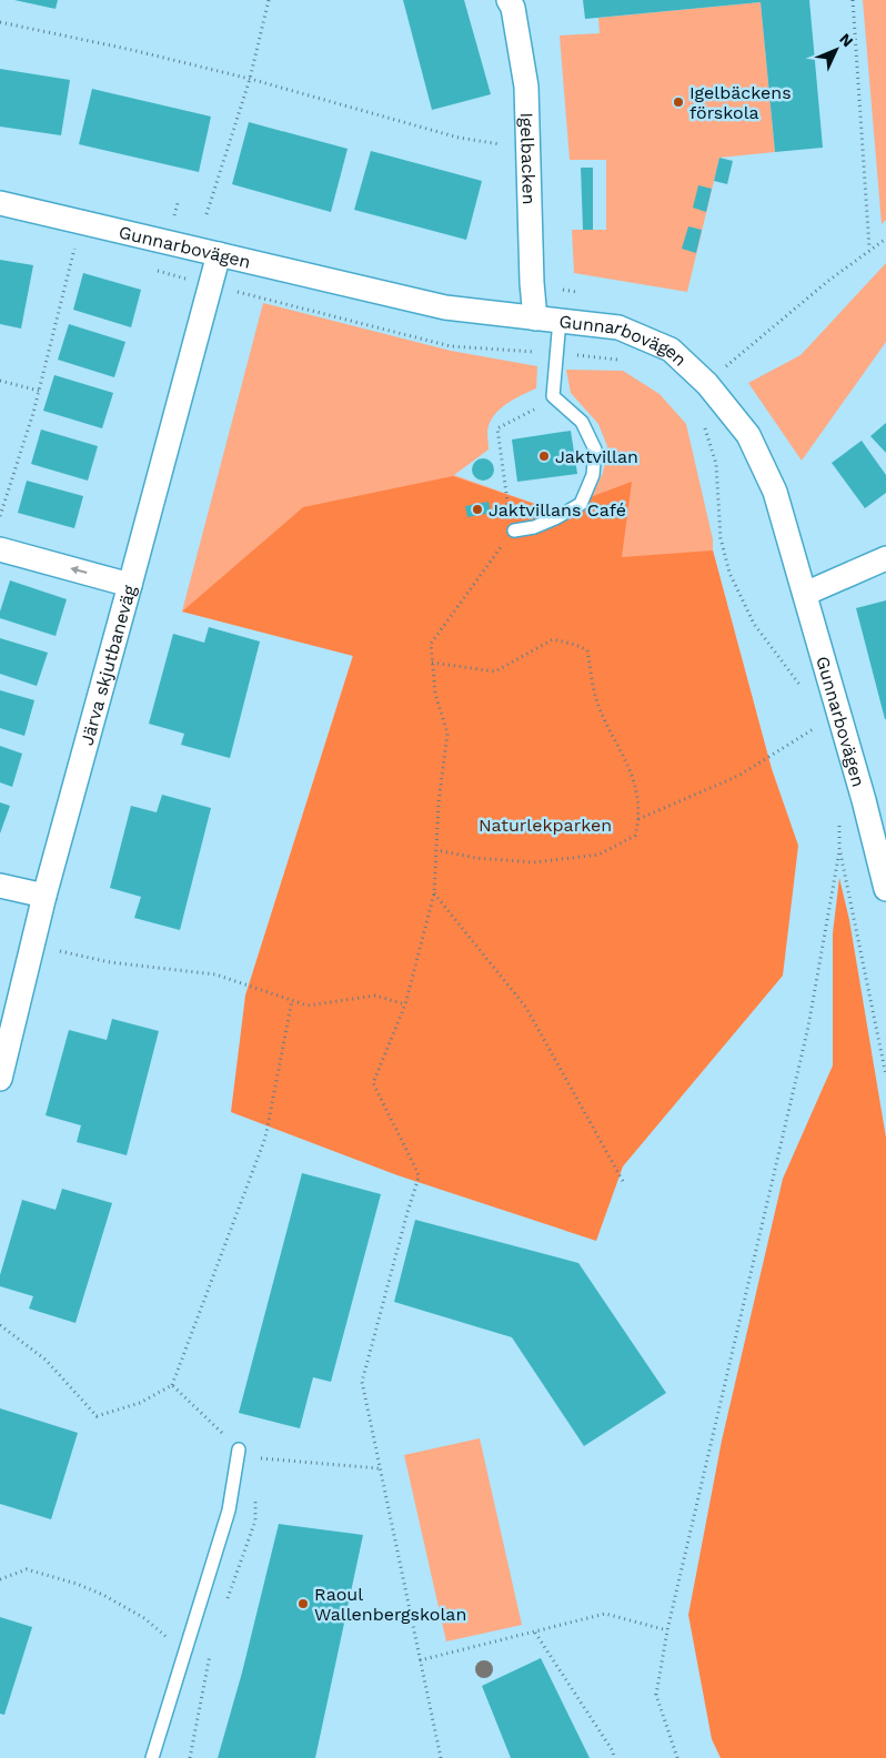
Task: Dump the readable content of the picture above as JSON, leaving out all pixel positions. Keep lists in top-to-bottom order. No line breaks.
{"streets":{"street":["Igelbacken","Gunnarbovägen","Järva skjutbaneväg"]},"crossings":[["Igelbacken","Gunnarbovägen"],["Gunnarbovägen","Järva skjutbaneväg"]],"parks":["Naturlekparken"],"places":["Igelbäckens förskola","Jaktvillan","Jaktvillans Café","Raoul Wallenbergskolan"],"north":"top right"}
